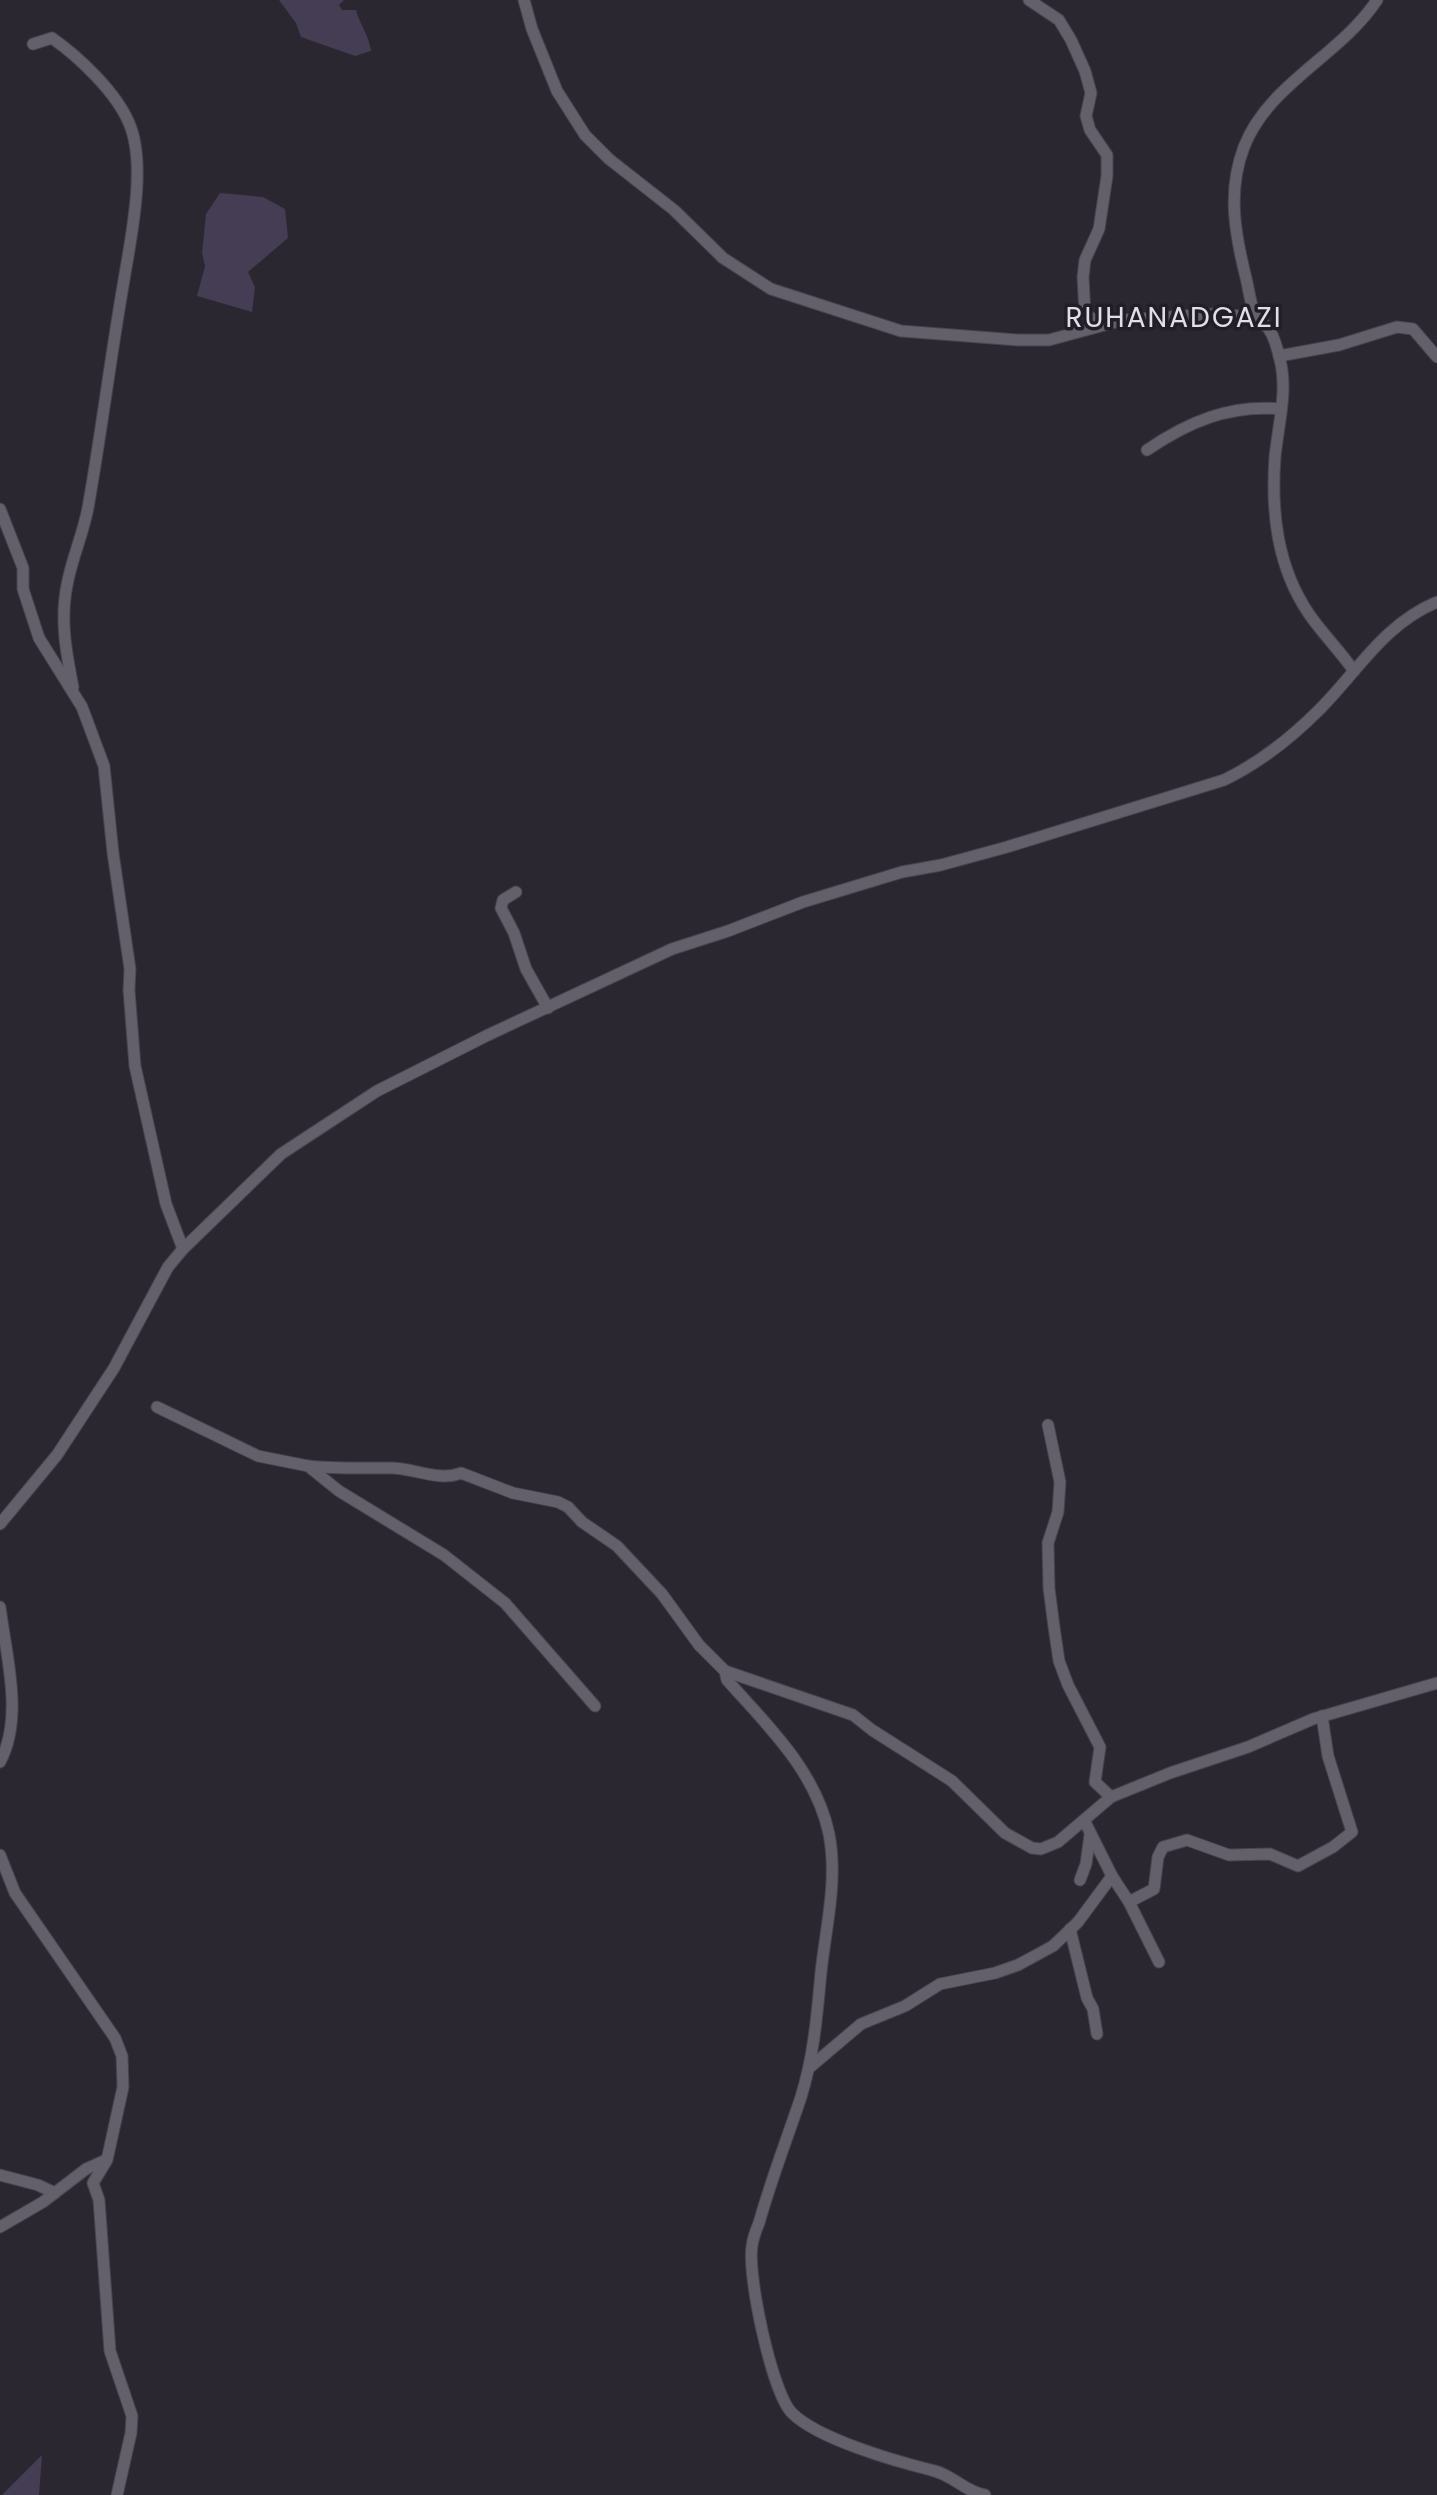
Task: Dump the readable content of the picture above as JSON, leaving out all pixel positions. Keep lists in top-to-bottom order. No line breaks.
{"districts":["RUHANADGAZI"]}
